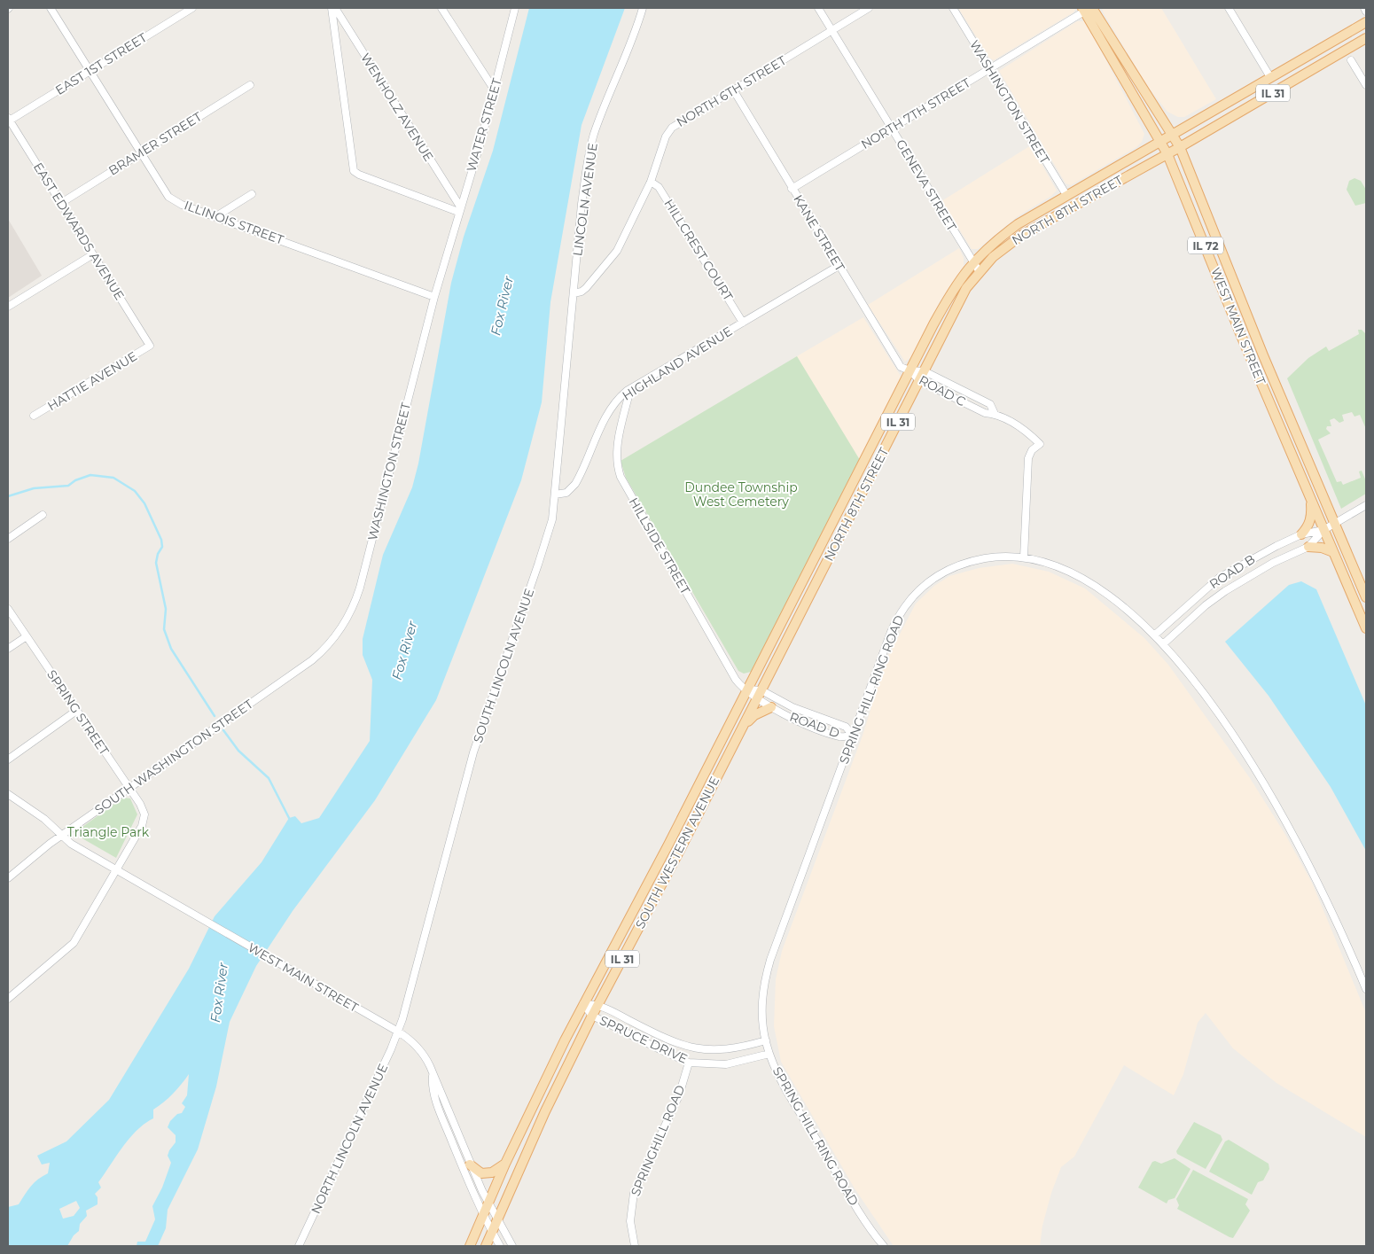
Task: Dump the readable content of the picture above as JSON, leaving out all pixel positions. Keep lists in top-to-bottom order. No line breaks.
{"streets":{"main road":["IL 31","NORTH 8TH STREET","IL 72","WEST MAIN STREET","SOUTH WESTERN AVENUE"],"street":["EAST 1ST STREET","NORTH 6TH STREET","WASHINGTON STREET","WENHOLZ AVENUE","NORTH 7TH STREET","WATER STREET","BRAMER STREET","GENEVA STREET","LINCOLN AVENUE","ILLINOIS STREET","EAST EDWARDS AVENUE","KANE STREET","HILLCREST COURT","HIGHLAND AVENUE","HATTIE AVENUE","ROAD C","HILLSIDE STREET","ROAD B","SOUTH LINCOLN AVENUE","SPRING HILL RING ROAD","SPRING STREET","ROAD D","SOUTH WASHINGTON STREET","SPRUCE DRIVE","NORTH LINCOLN AVENUE","SPRINGHILL ROAD"]},"crossings":[["EAST 1ST STREET","ILLINOIS STREET"],["EAST 1ST STREET","EAST EDWARDS AVENUE"],["NORTH 6TH STREET","GENEVA STREET"],["NORTH 6TH STREET","LINCOLN AVENUE"],["NORTH 6TH STREET","KANE STREET"],["NORTH 6TH STREET","HILLCREST COURT"],["NORTH 6TH STREET","SOUTH LINCOLN AVENUE"],["IL 31","NORTH 8TH STREET"],["IL 31","WEST MAIN STREET"],["IL 31","SOUTH WESTERN AVENUE"],["WASHINGTON STREET","NORTH 7TH STREET"],["WASHINGTON STREET","WATER STREET"],["WASHINGTON STREET","NORTH 8TH STREET"],["WASHINGTON STREET","ILLINOIS STREET"],["WASHINGTON STREET","SOUTH WASHINGTON STREET"],["WENHOLZ AVENUE","WATER STREET"],["NORTH 7TH STREET","GENEVA STREET"],["NORTH 7TH STREET","KANE STREET"],["NORTH 7TH STREET","WEST MAIN STREET"],["BRAMER STREET","ILLINOIS STREET"],["BRAMER STREET","EAST EDWARDS AVENUE"],["GENEVA STREET","NORTH 8TH STREET"],["LINCOLN AVENUE","SOUTH LINCOLN AVENUE"],["NORTH 8TH STREET","KANE STREET"],["NORTH 8TH STREET","WEST MAIN STREET"],["NORTH 8TH STREET","ROAD C"],["NORTH 8TH STREET","HILLSIDE STREET"],["NORTH 8TH STREET","ROAD D"],["NORTH 8TH STREET","SOUTH WESTERN AVENUE"],["EAST EDWARDS AVENUE","HATTIE AVENUE"],["KANE STREET","HIGHLAND AVENUE"],["KANE STREET","ROAD C"],["HILLCREST COURT","HIGHLAND AVENUE"],["WEST MAIN STREET","ROAD B"],["WEST MAIN STREET","SOUTH LINCOLN AVENUE"],["WEST MAIN STREET","SPRING STREET"],["WEST MAIN STREET","SOUTH WASHINGTON STREET"],["WEST MAIN STREET","SOUTH WESTERN AVENUE"],["WEST MAIN STREET","NORTH LINCOLN AVENUE"],["HIGHLAND AVENUE","HILLSIDE STREET"],["HIGHLAND AVENUE","SOUTH LINCOLN AVENUE"],["ROAD C","SPRING HILL RING ROAD"],["HILLSIDE STREET","ROAD D"],["HILLSIDE STREET","SOUTH WESTERN AVENUE"],["ROAD B","SPRING HILL RING ROAD"],["SOUTH LINCOLN AVENUE","NORTH LINCOLN AVENUE"],["SPRING HILL RING ROAD","ROAD D"],["SPRING HILL RING ROAD","SPRUCE DRIVE"],["SPRING STREET","SOUTH WASHINGTON STREET"],["ROAD D","SOUTH WESTERN AVENUE"],["SOUTH WESTERN AVENUE","SPRUCE DRIVE"],["SPRUCE DRIVE","SPRINGHILL ROAD"]],"water":["Fox River"],"parks":["Dundee Township West Cemetery","Triangle Park"]}
